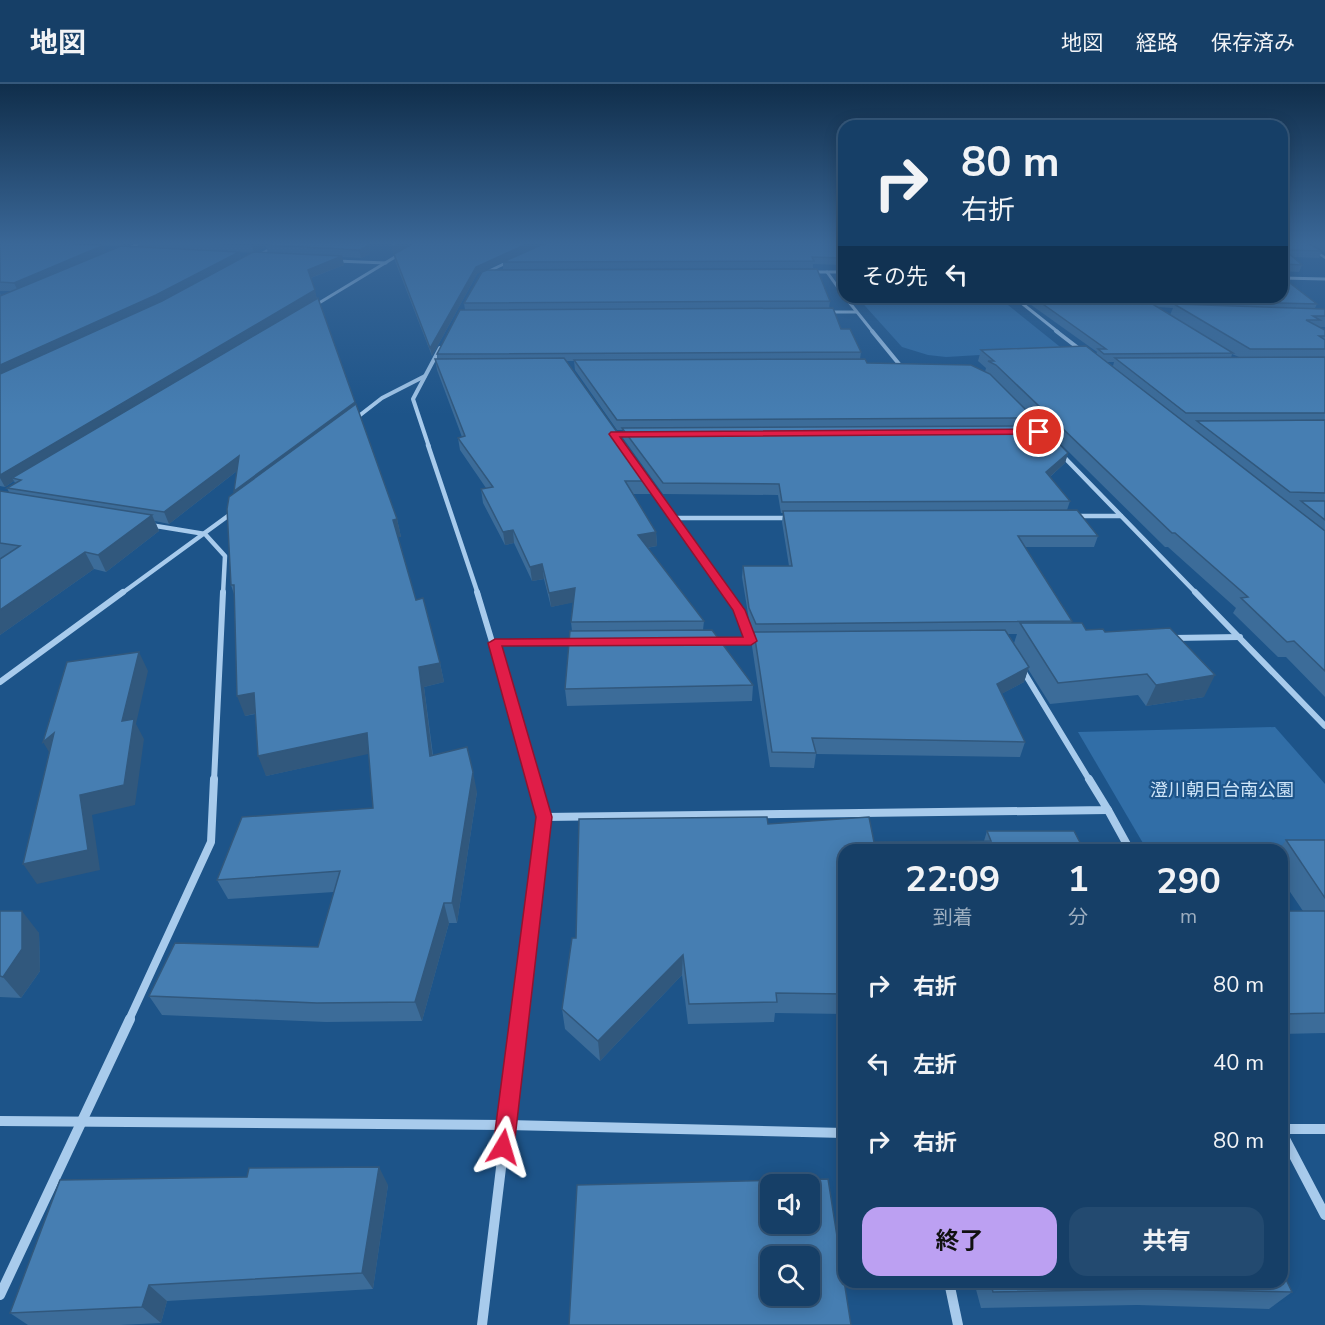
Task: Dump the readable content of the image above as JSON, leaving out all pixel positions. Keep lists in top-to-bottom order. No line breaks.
{"parks":["澄川朝日台南公園"],"page":{"header":"地図","nav":["地図","経路","保存済み"],"turn":["80 m","右折"],"then":"その先","eta":["22:09","到着","1","分","290","m"],"list":[{"name":"右折","value":"80 m"},{"name":"左折","value":"40 m"},{"name":"右折","value":"80 m"}],"buttons":["終了","共有"]}}
